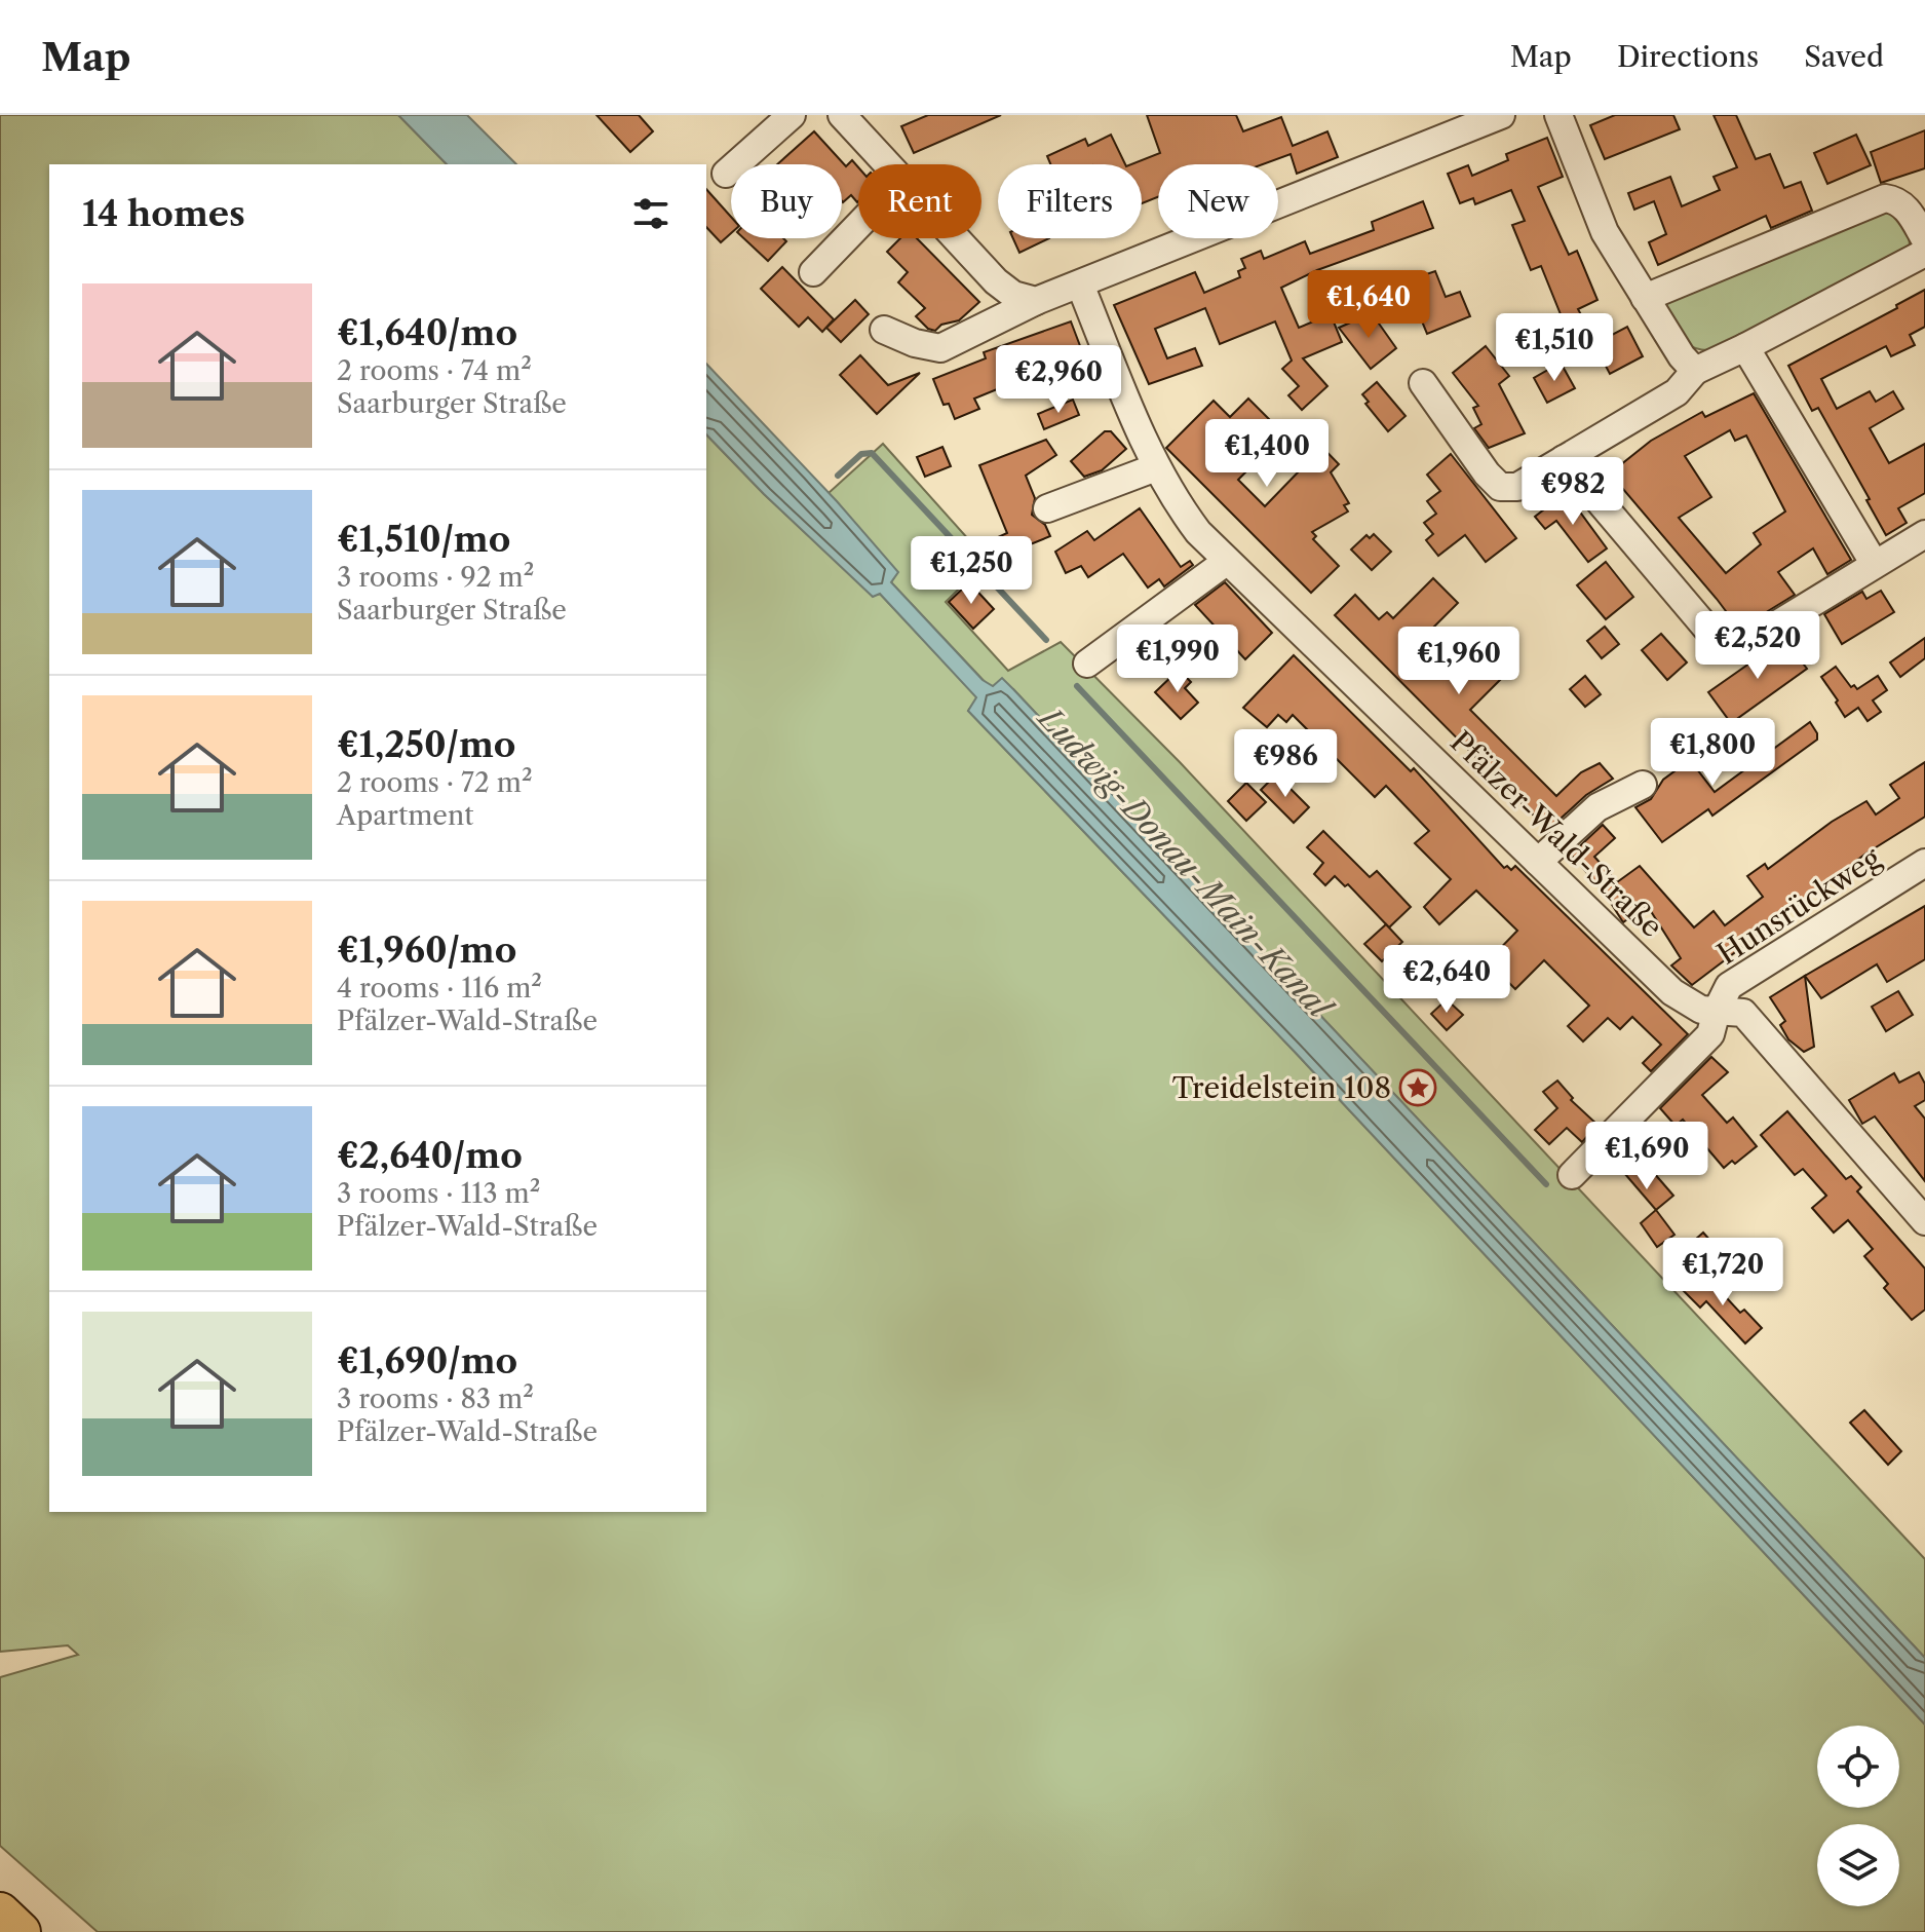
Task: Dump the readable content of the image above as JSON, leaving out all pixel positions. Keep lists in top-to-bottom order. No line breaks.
{"streets":{"street":["Pfälzer-Wald-Straße","Hunsrückweg"]},"crossings":[["Pfälzer-Wald-Straße","Hunsrückweg"]],"water":["Ludwig-Donau-Main-Kanal"],"places":{"place":["Treidelstein 108"]},"page":{"header":"Map","nav":["Map","Directions","Saved"],"chip":["Buy","Rent","Filters","New"],"heading":"14 homes","list":[{"name":"€1,640/mo","note":"2 rooms · 74 m² · Saarburger Straße"},{"name":"€1,510/mo","note":"3 rooms · 92 m² · Saarburger Straße"},{"name":"€1,250/mo","note":"2 rooms · 72 m² · Apartment"},{"name":"€1,960/mo","note":"4 rooms · 116 m² · Pfälzer-Wald-Straße"},{"name":"€2,640/mo","note":"3 rooms · 113 m² · Pfälzer-Wald-Straße"},{"name":"€1,690/mo","note":"3 rooms · 83 m² · Pfälzer-Wald-Straße"}],"price":["€1,640","€1,510","€2,960","€1,400","€982","€1,250","€2,520","€1,990","€1,960","€1,800","€986","€2,640","€1,690","€1,720"]}}
